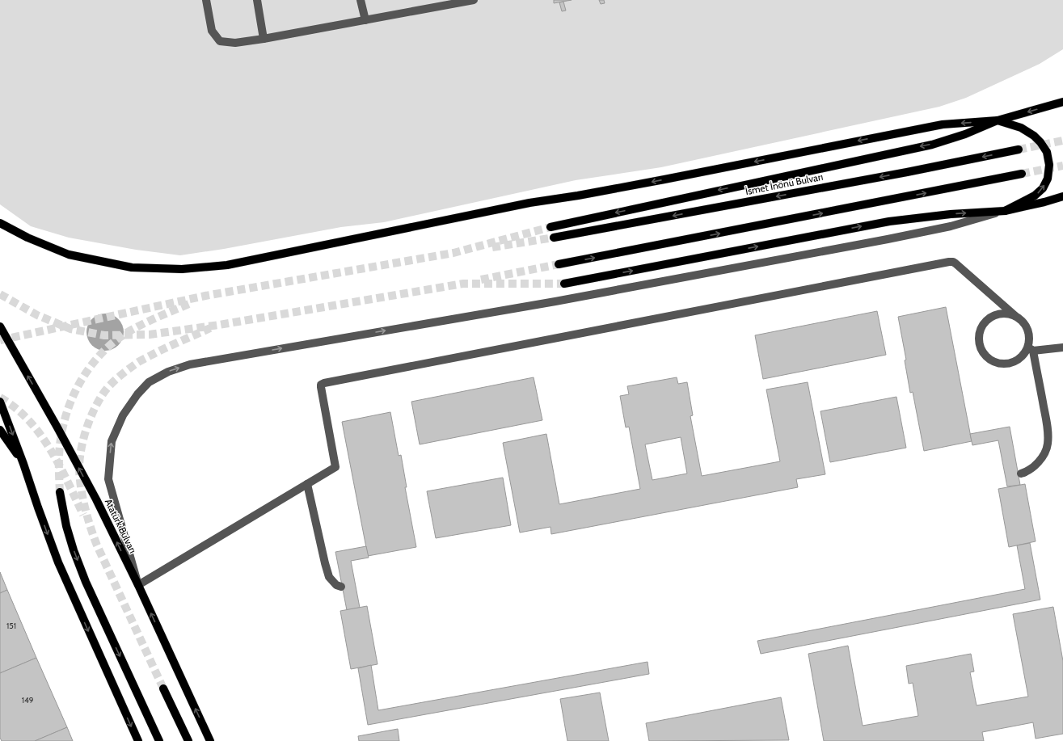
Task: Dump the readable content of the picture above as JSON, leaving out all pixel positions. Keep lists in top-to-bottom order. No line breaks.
{"streets":{"main road":["İsmet İnönü Bulvarı","Atatürk Bulvarı"]},"house_numbers":["151","149"]}
